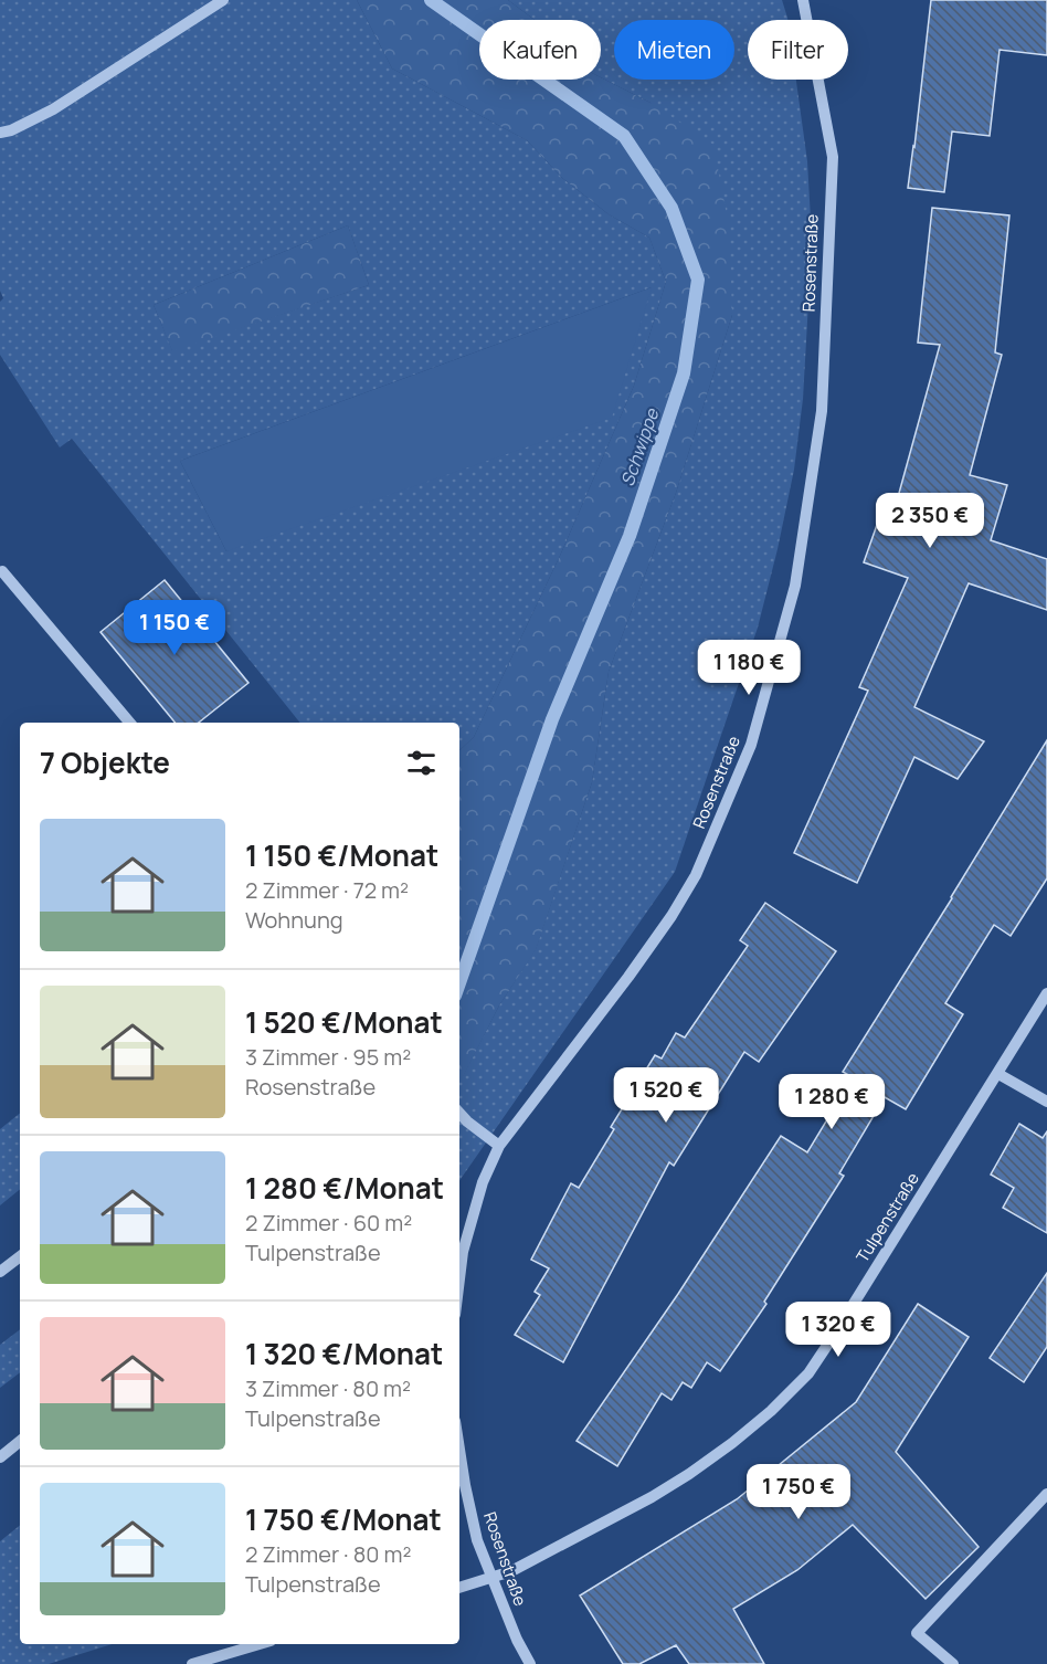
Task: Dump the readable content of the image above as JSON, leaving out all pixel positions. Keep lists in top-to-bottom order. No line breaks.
{"streets":{"street":["Rosenstraße","Tulpenstraße"]},"crossings":[["Rosenstraße","Tulpenstraße"]],"water":["Schwippe"],"page":{"chip":["Kaufen","Mieten","Filter"],"price":["2 350 €","1 150 €","1 180 €","1 520 €","1 280 €","1 320 €","1 750 €"],"heading":"7 Objekte","list":[{"name":"1 150 €/Monat","note":"2 Zimmer · 72 m² · Wohnung"},{"name":"1 520 €/Monat","note":"3 Zimmer · 95 m² · Rosenstraße"},{"name":"1 280 €/Monat","note":"2 Zimmer · 60 m² · Tulpenstraße"},{"name":"1 320 €/Monat","note":"3 Zimmer · 80 m² · Tulpenstraße"},{"name":"1 750 €/Monat","note":"2 Zimmer · 80 m² · Tulpenstraße"}]}}
